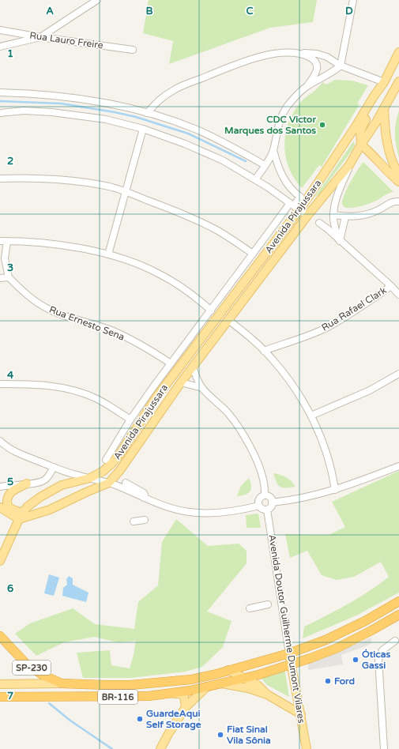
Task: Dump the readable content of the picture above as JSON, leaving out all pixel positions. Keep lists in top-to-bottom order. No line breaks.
{"streets":{"highway":["SP-230","BR-116"],"main road":["Avenida Pirajussara","Avenida Doutor Guilherme Dumont Vilares"],"street":["Rua Lauro Freire","Rua Rafael Clark","Rua Ernesto Sena"]},"crossings":[["Avenida Pirajussara","Rua Ernesto Sena"],["Avenida Doutor Guilherme Dumont Vilares","BR-116"],["SP-230","BR-116"]],"places":["CDC Victor Marques dos Santos","Óticas Gassi","Ford","GuardeAqui Self Storage","Fiat Sinal Vila Sônia"],"grid":{"columns":["A","B","C","D"],"rows":["1","2","3","4","5","6","7"]}}
